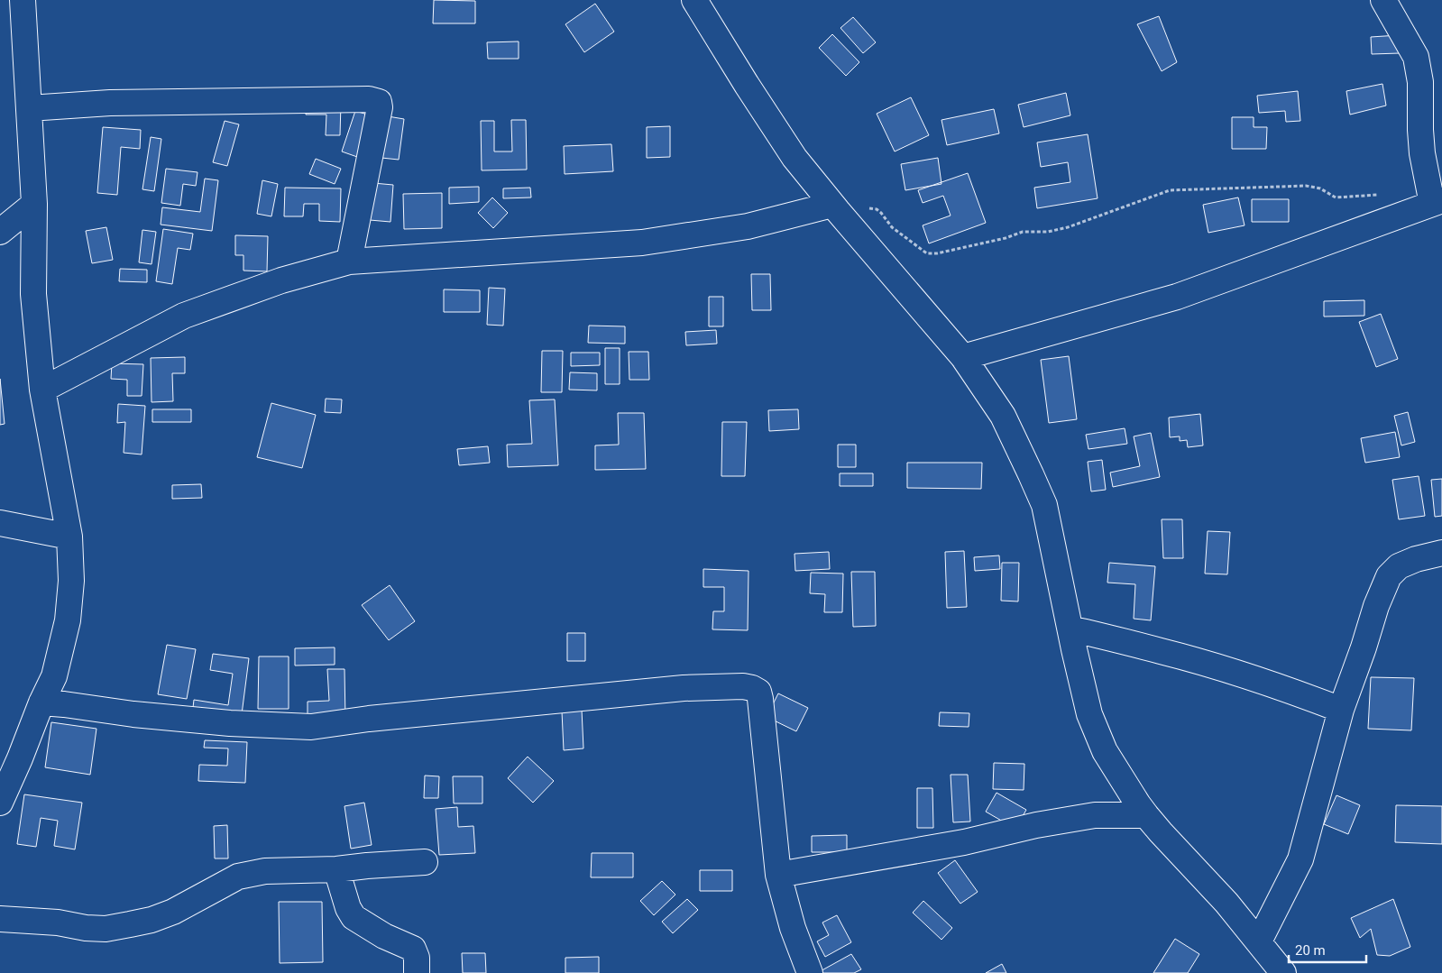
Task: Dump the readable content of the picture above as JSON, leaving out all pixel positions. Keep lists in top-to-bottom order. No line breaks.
{"scale_bar":"20 m"}
